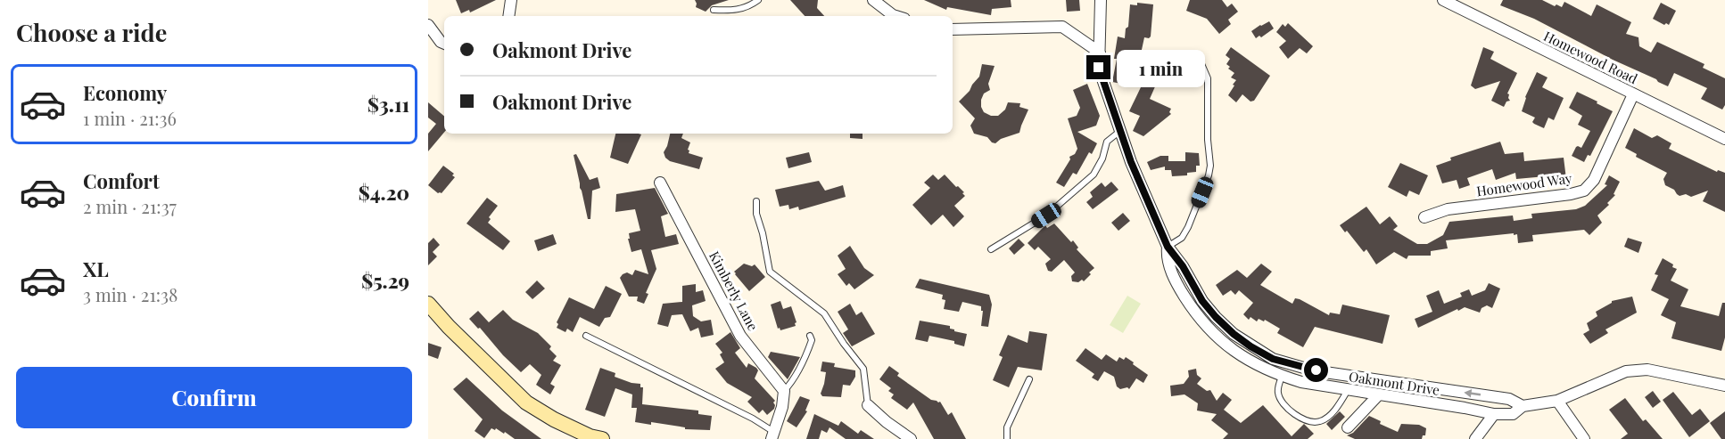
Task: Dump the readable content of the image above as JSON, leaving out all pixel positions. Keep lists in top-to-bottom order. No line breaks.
{"streets":{"street":["Homewood Road","Homewood Way","Kimberly Lane","Oakmont Drive"]},"crossings":[["Homewood Road","Homewood Way"]],"page":{"heading":"Choose a ride","banner":["Oakmont Drive","Oakmont Drive"],"bubble":"1 min","list":[{"name":"Economy","note":"1 min · 21:36","value":"$3.11"},{"name":"Comfort","note":"2 min · 21:37","value":"$4.20"},{"name":"XL","note":"3 min · 21:38","value":"$5.29"}],"buttons":"Confirm"}}
